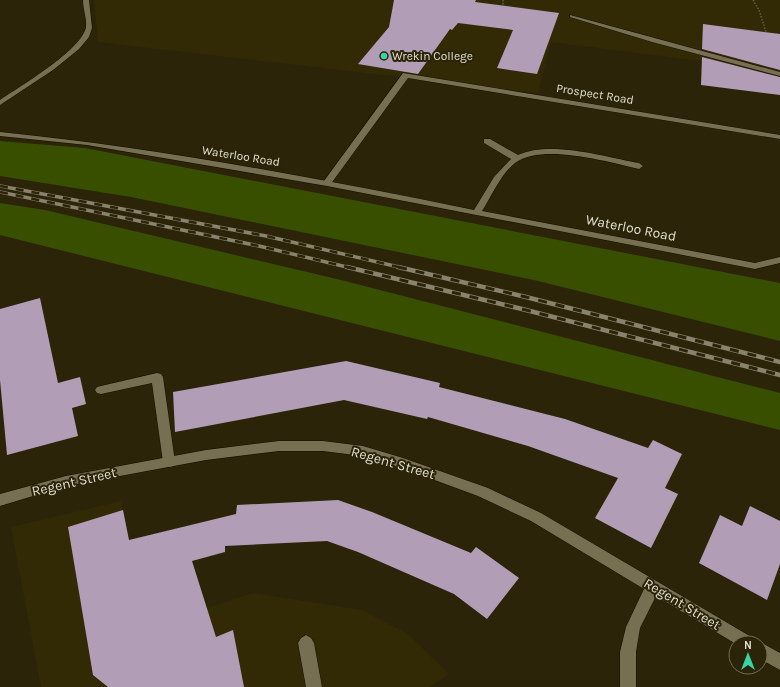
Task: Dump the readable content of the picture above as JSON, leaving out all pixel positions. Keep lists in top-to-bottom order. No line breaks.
{"streets":{"street":["Prospect Road","Waterloo Road","Regent Street"]},"crossings":[["Prospect Road","Waterloo Road"]],"places":["Wrekin College"],"north":"top"}
